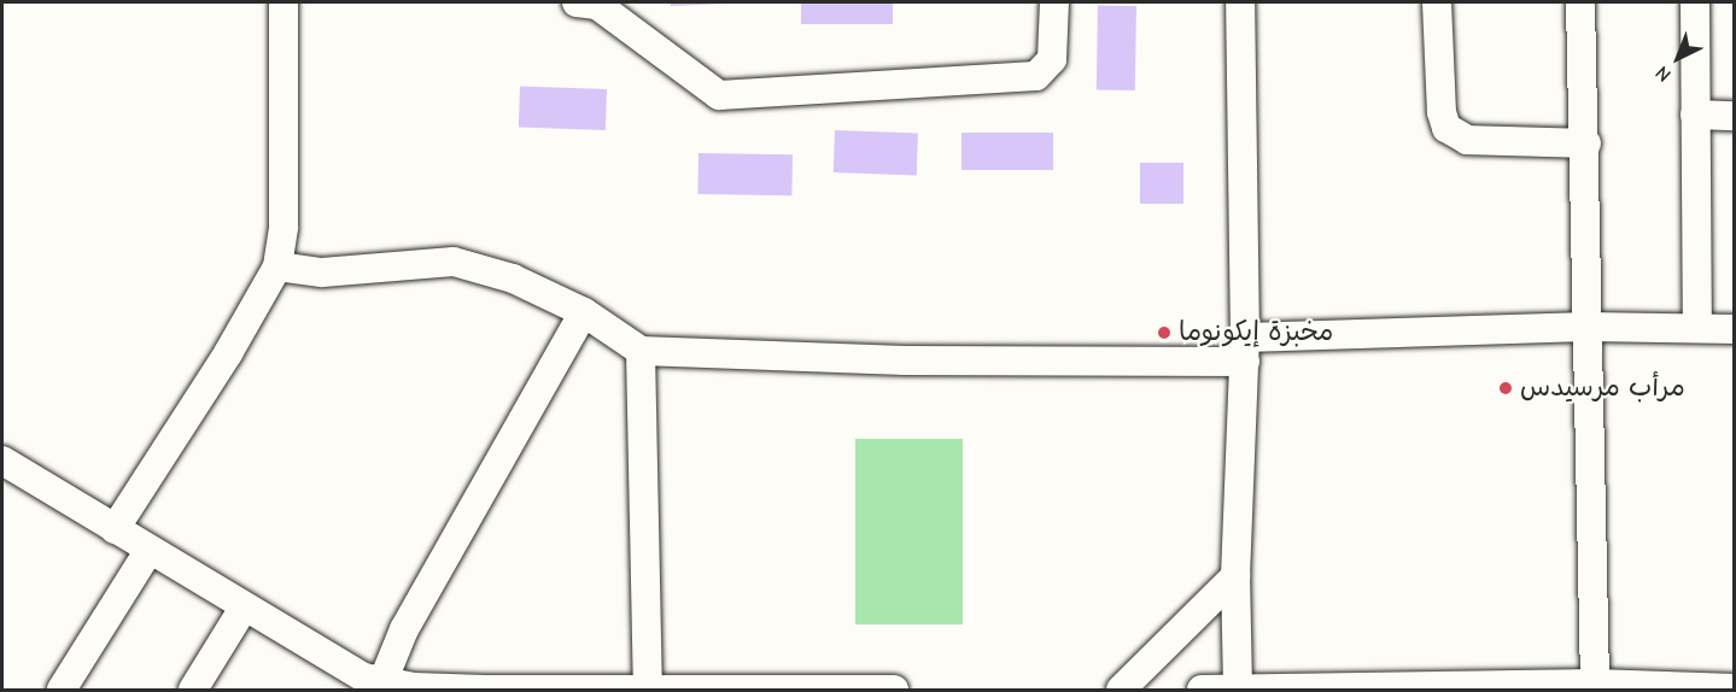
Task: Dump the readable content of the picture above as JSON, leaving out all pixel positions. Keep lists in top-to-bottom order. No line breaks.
{"places":["مخبزة إيكونوما","مرأب مرسيدس"],"north":"bottom left"}
